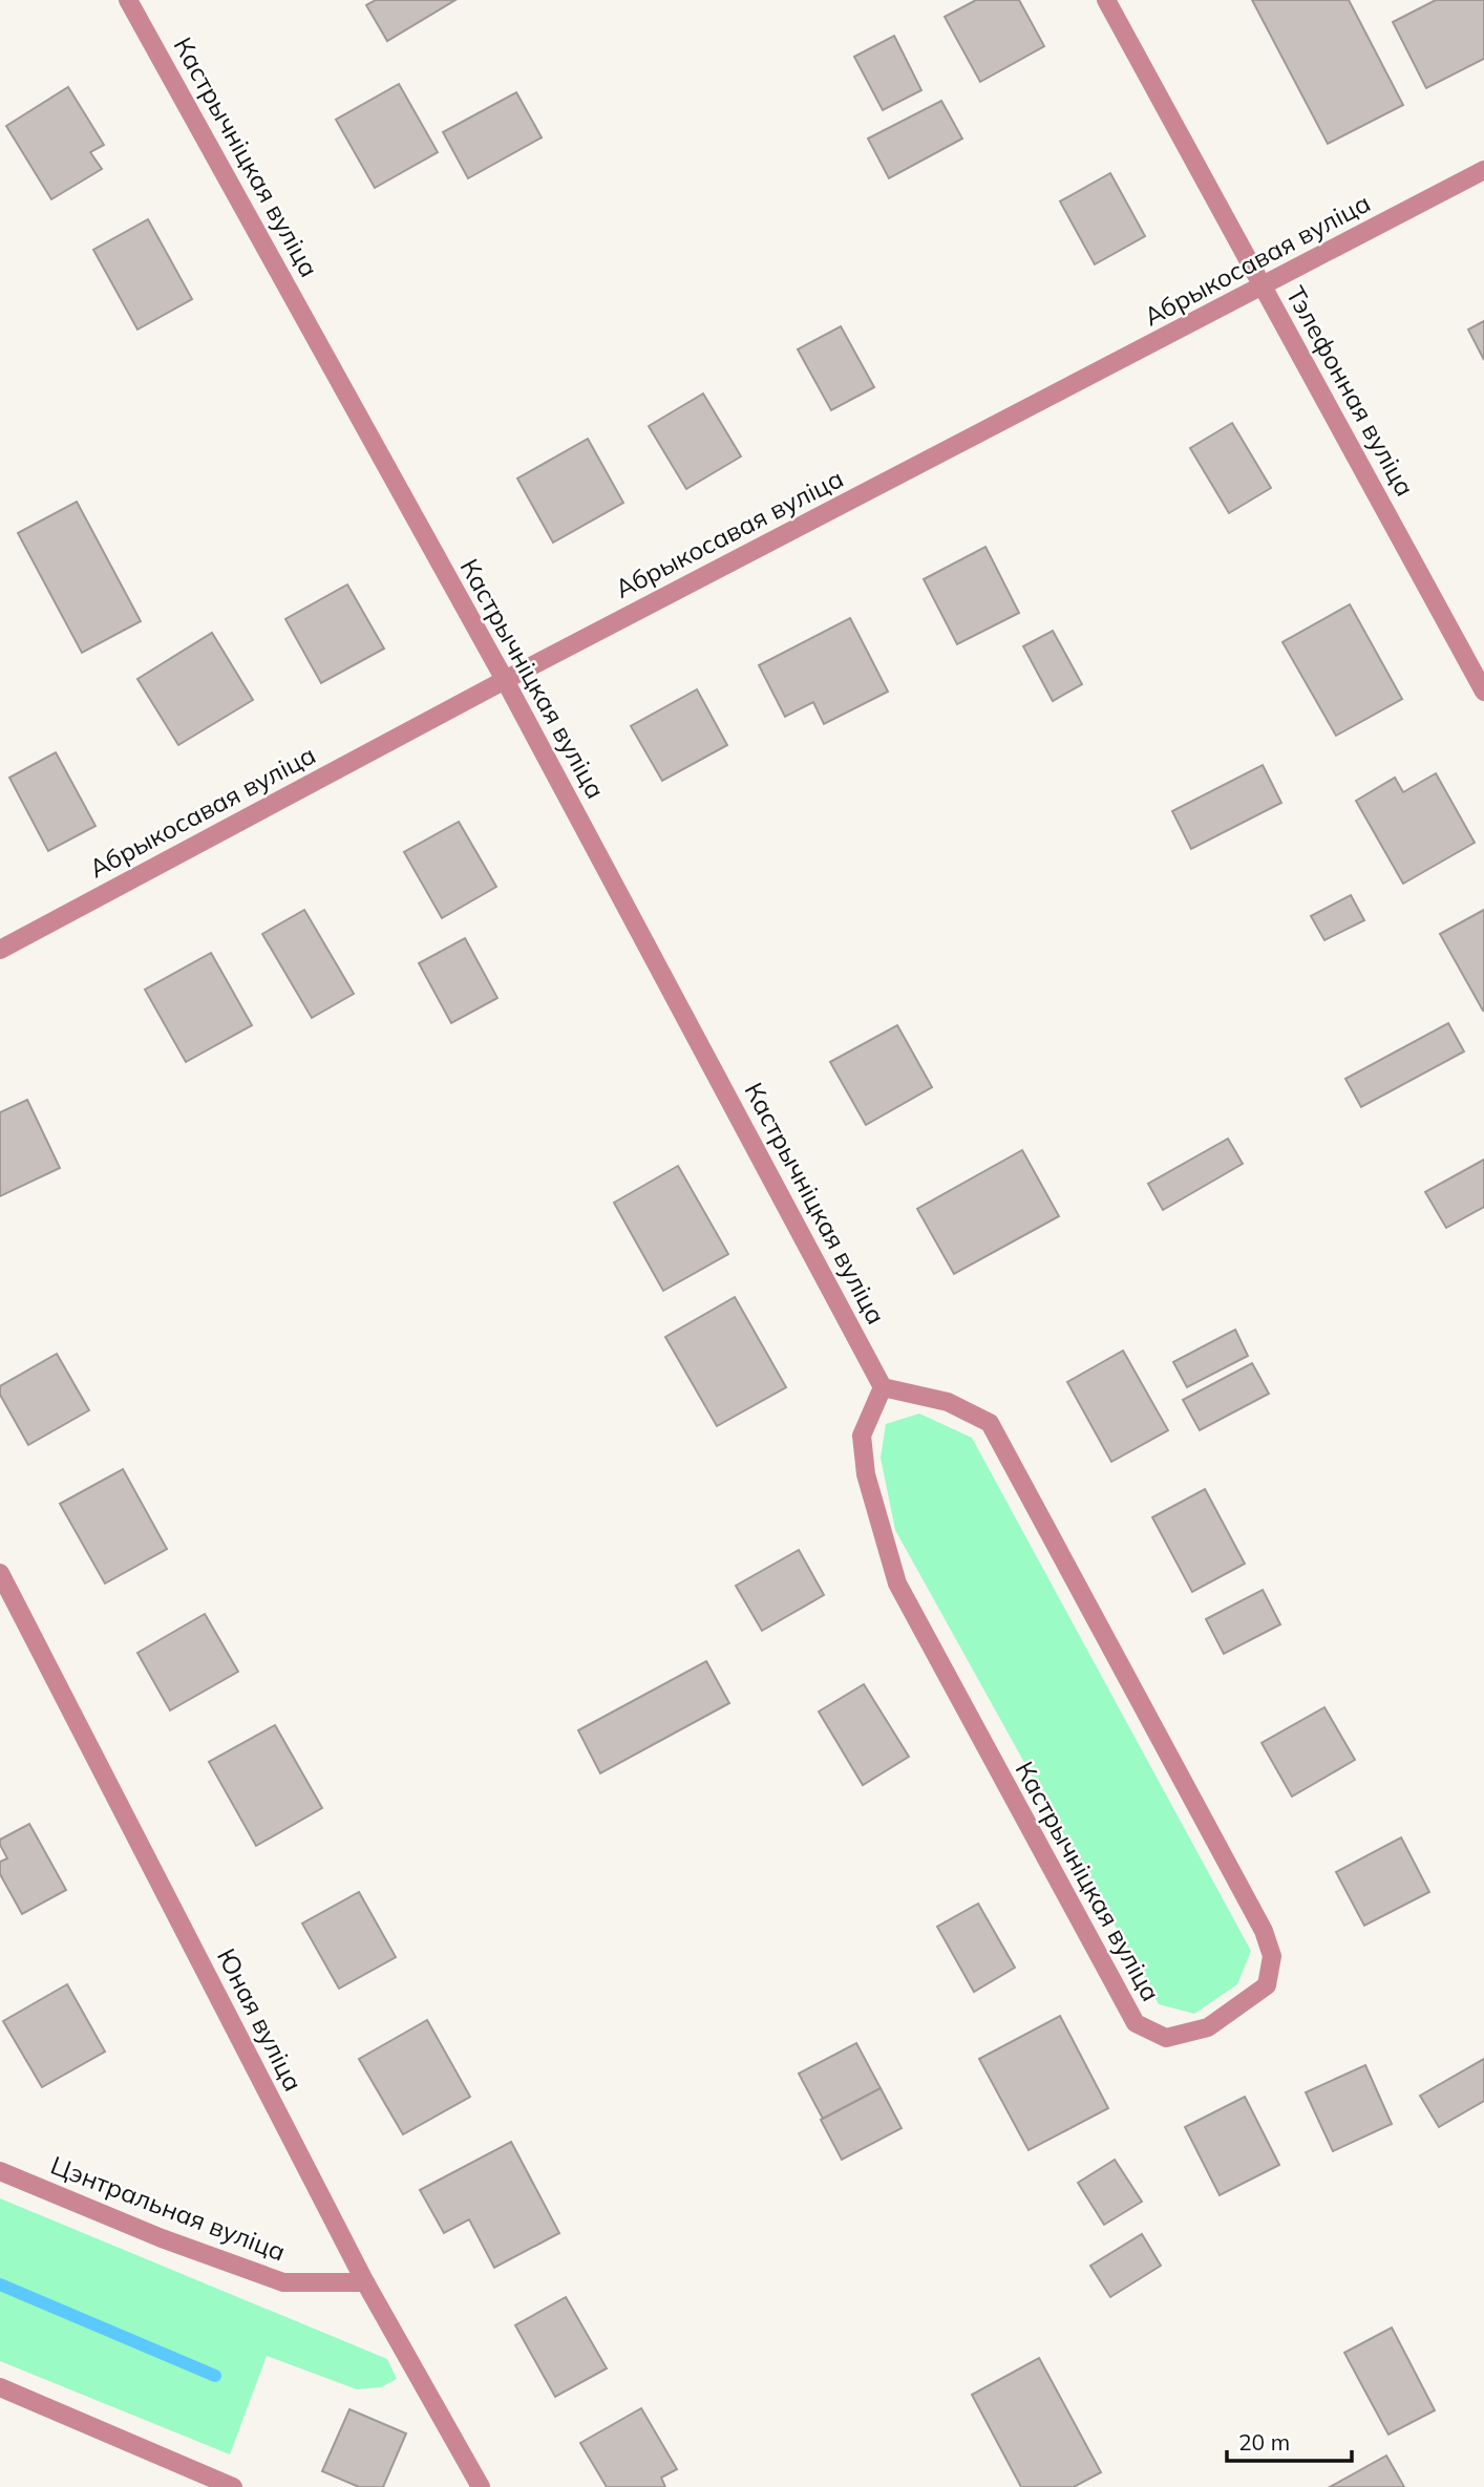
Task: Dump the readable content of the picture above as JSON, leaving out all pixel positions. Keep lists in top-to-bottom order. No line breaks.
{"streets":{"street":["Кастрычніцкая вуліца","Абрыкосавая вуліца","Тэлефонная вуліца","Юная вуліца","Цэнтральная вуліца"]},"crossings":[["Кастрычніцкая вуліца","Абрыкосавая вуліца"],["Абрыкосавая вуліца","Тэлефонная вуліца"],["Юная вуліца","Цэнтральная вуліца"]],"scale_bar":"20 m"}
